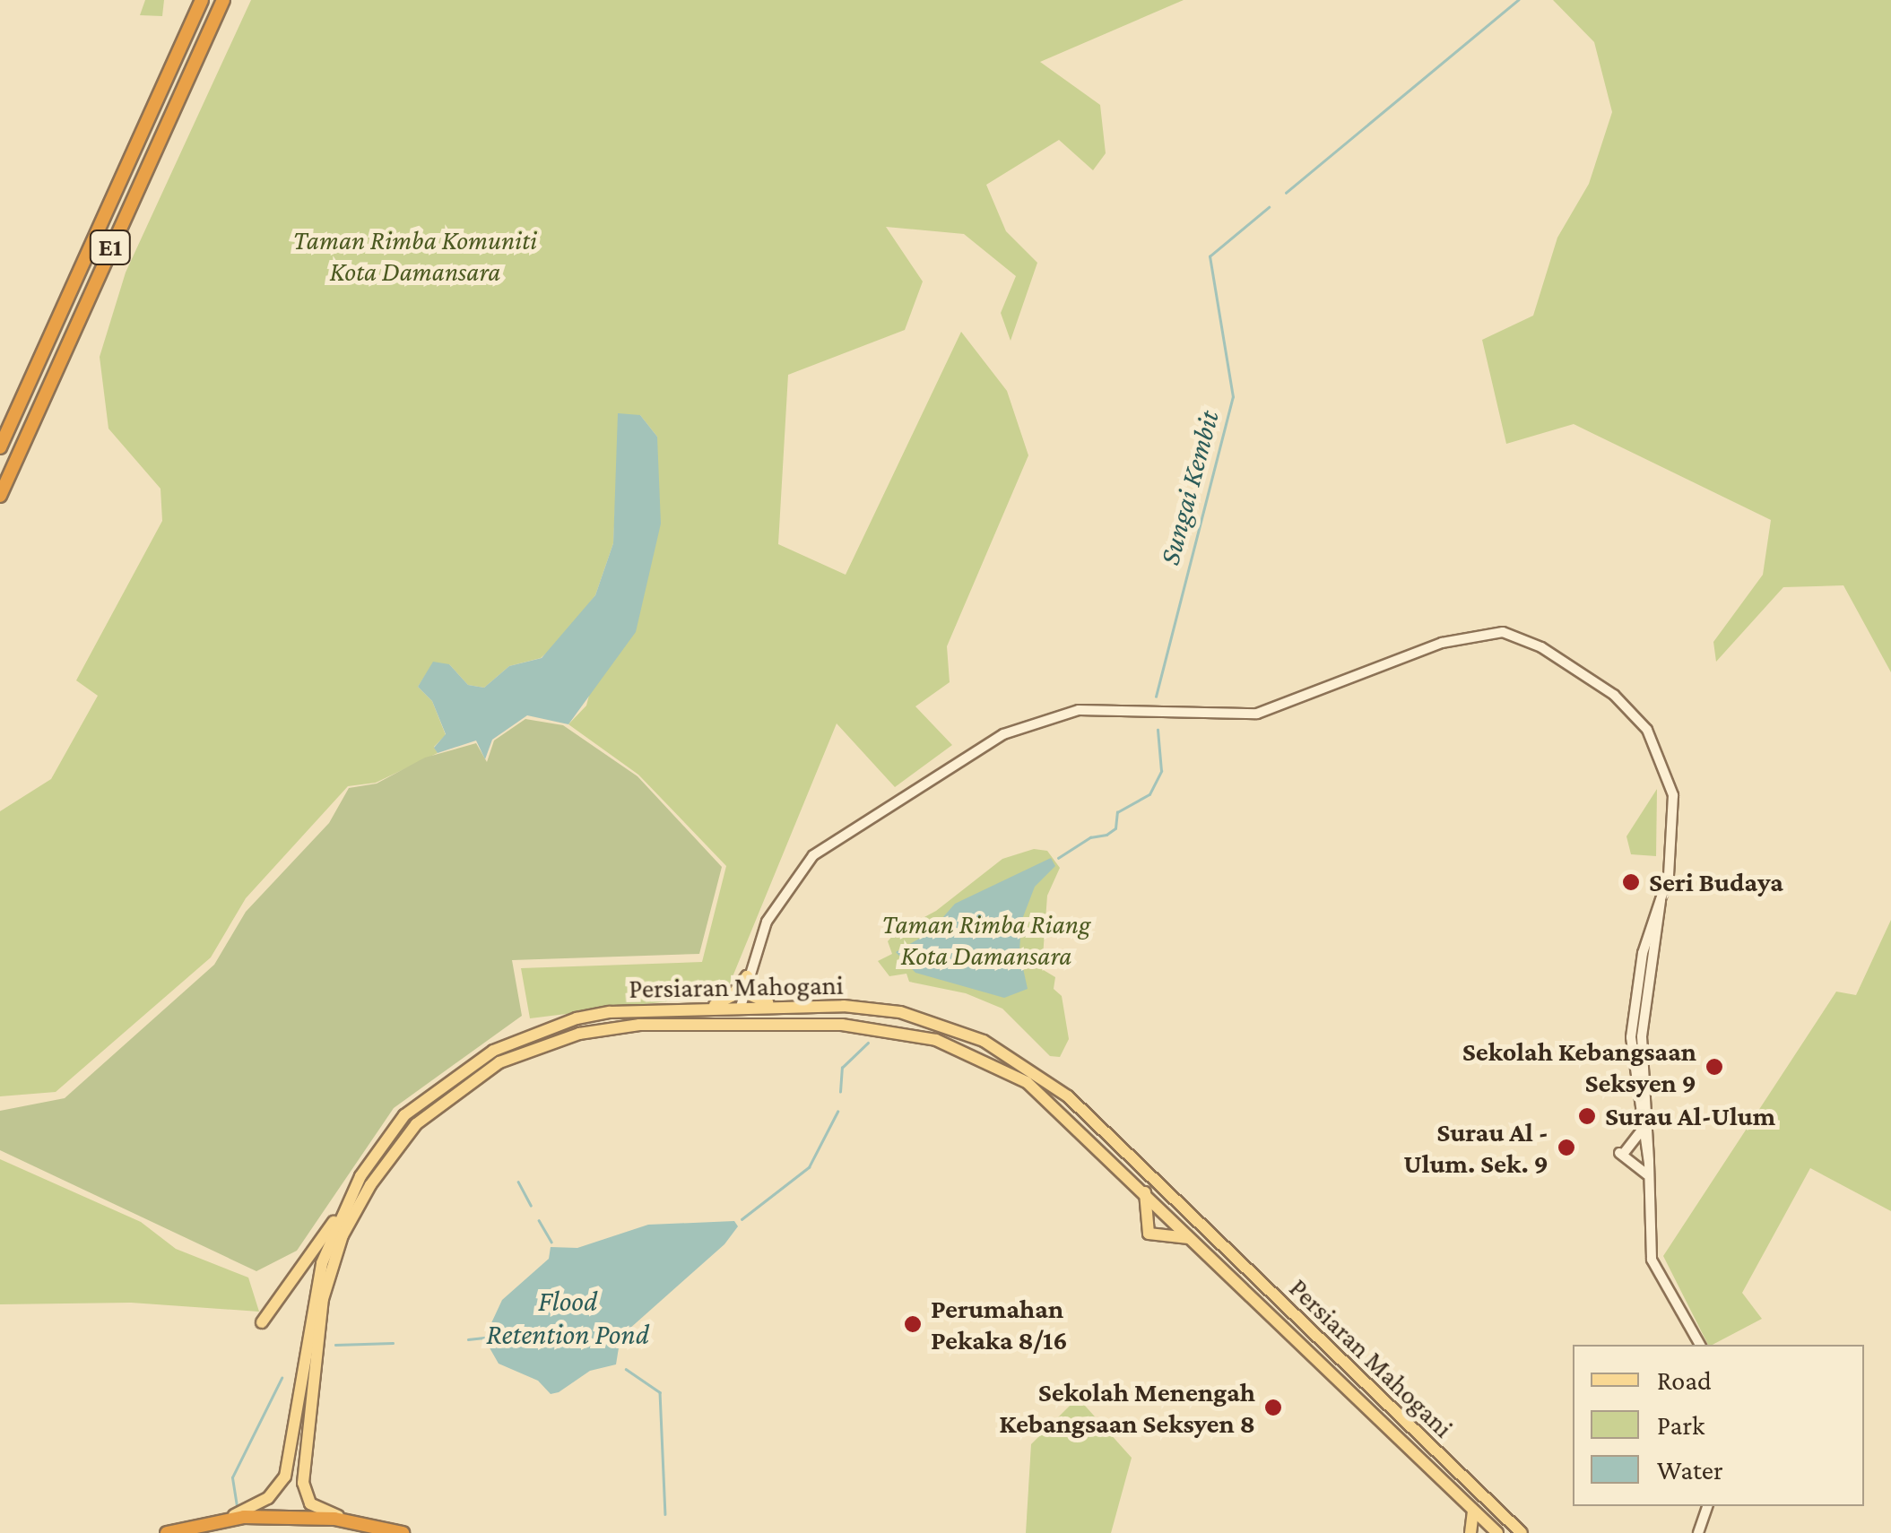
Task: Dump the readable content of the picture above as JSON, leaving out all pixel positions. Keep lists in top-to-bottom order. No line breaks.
{"streets":{"highway":["E1"],"main road":["Persiaran Mahogani"]},"water":["Sungai Kembit","Flood Retention Pond"],"parks":["Taman Rimba Komuniti Kota Damansara","Taman Rimba Riang Kota Damansara"],"places":["Seri Budaya","Sekolah Kebangsaan Seksyen 9","Surau Al-Ulum","Surau Al - Ulum. Sek. 9","Perumahan Pekaka 8/16","Sekolah Menengah Kebangsaan Seksyen 8"],"legend":["Road","Park","Water"]}
